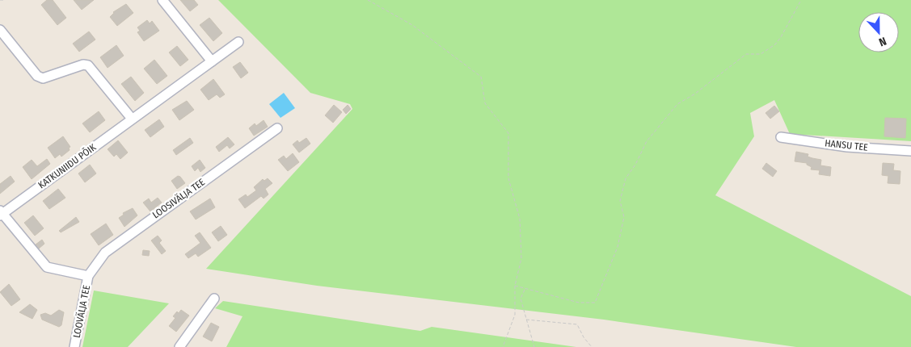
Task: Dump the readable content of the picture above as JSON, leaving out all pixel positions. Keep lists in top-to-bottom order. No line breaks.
{"streets":{"street":["HANSU TEE","KATKUNIIDU PÕIK","LOOSIVÄLJA TEE","LOOVÄLJA TEE"]},"crossings":[["LOOSIVÄLJA TEE","LOOVÄLJA TEE"]],"north":"bottom"}
